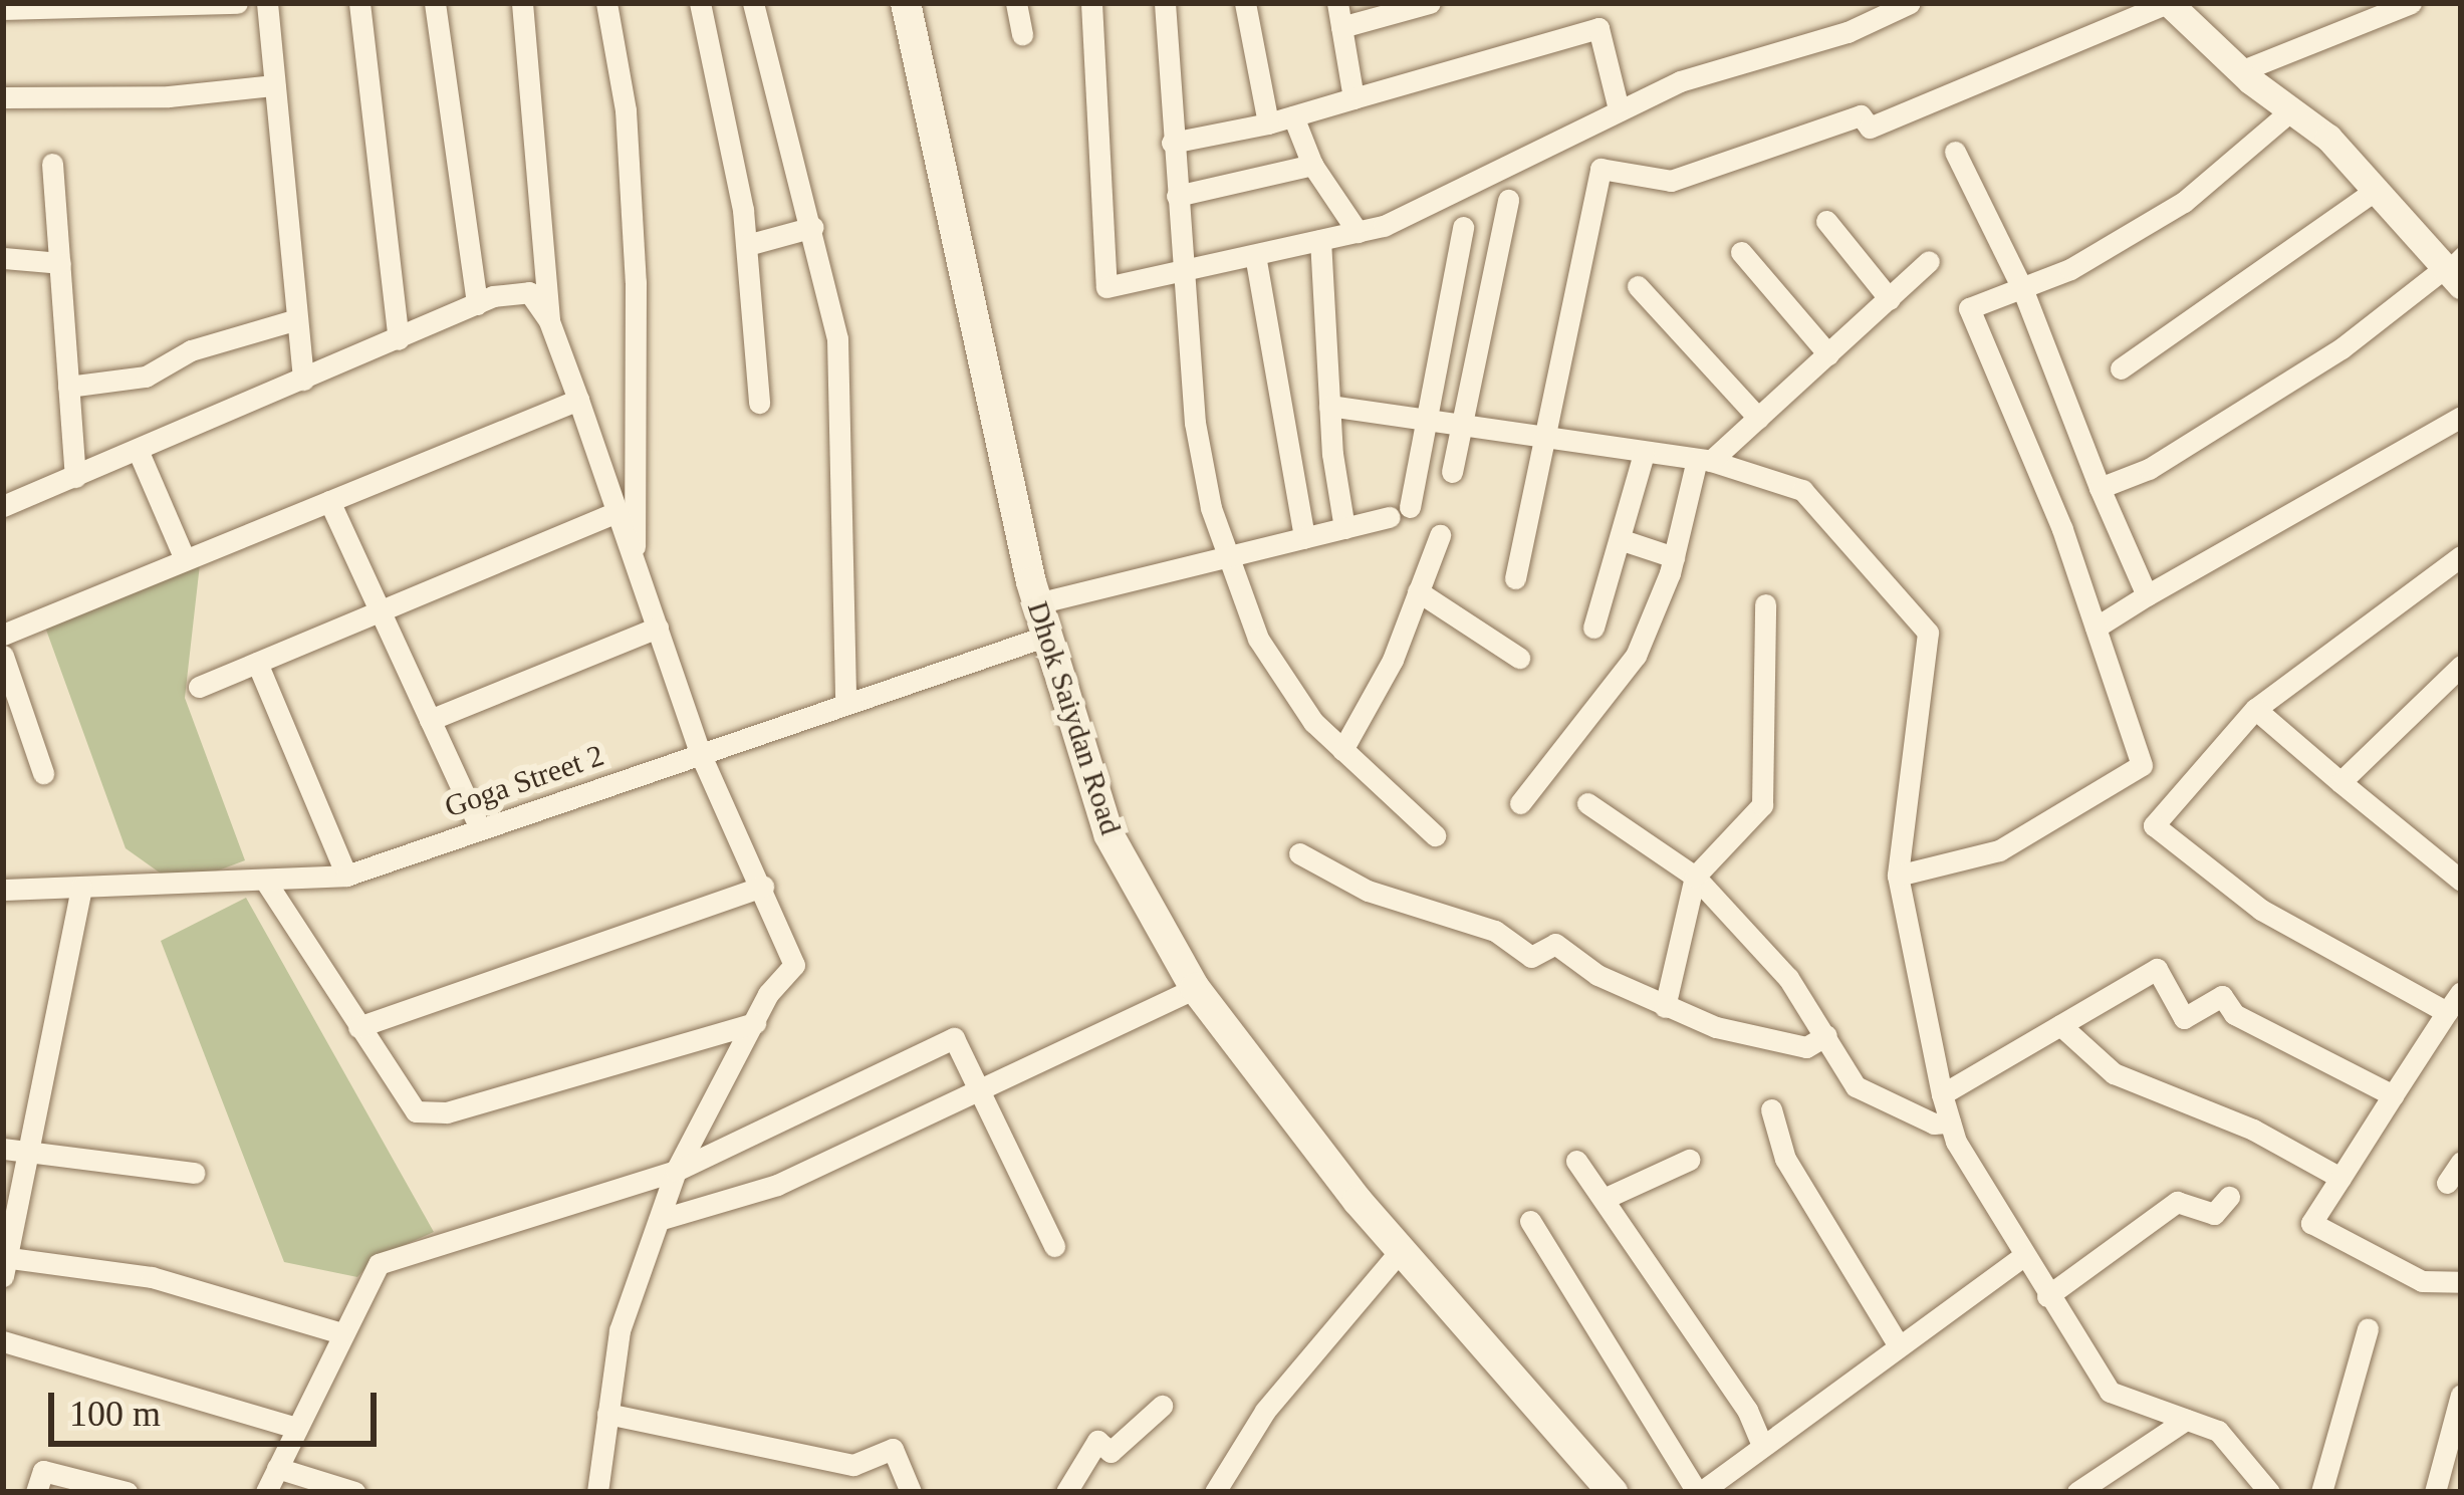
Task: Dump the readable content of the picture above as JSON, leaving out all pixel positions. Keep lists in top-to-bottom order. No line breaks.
{"streets":{"main road":["Dhok Saiydan Road"],"street":["Goga Street 2"]},"crossings":[["Dhok Saiydan Road","Goga Street 2"]],"scale_bar":"100 m"}
